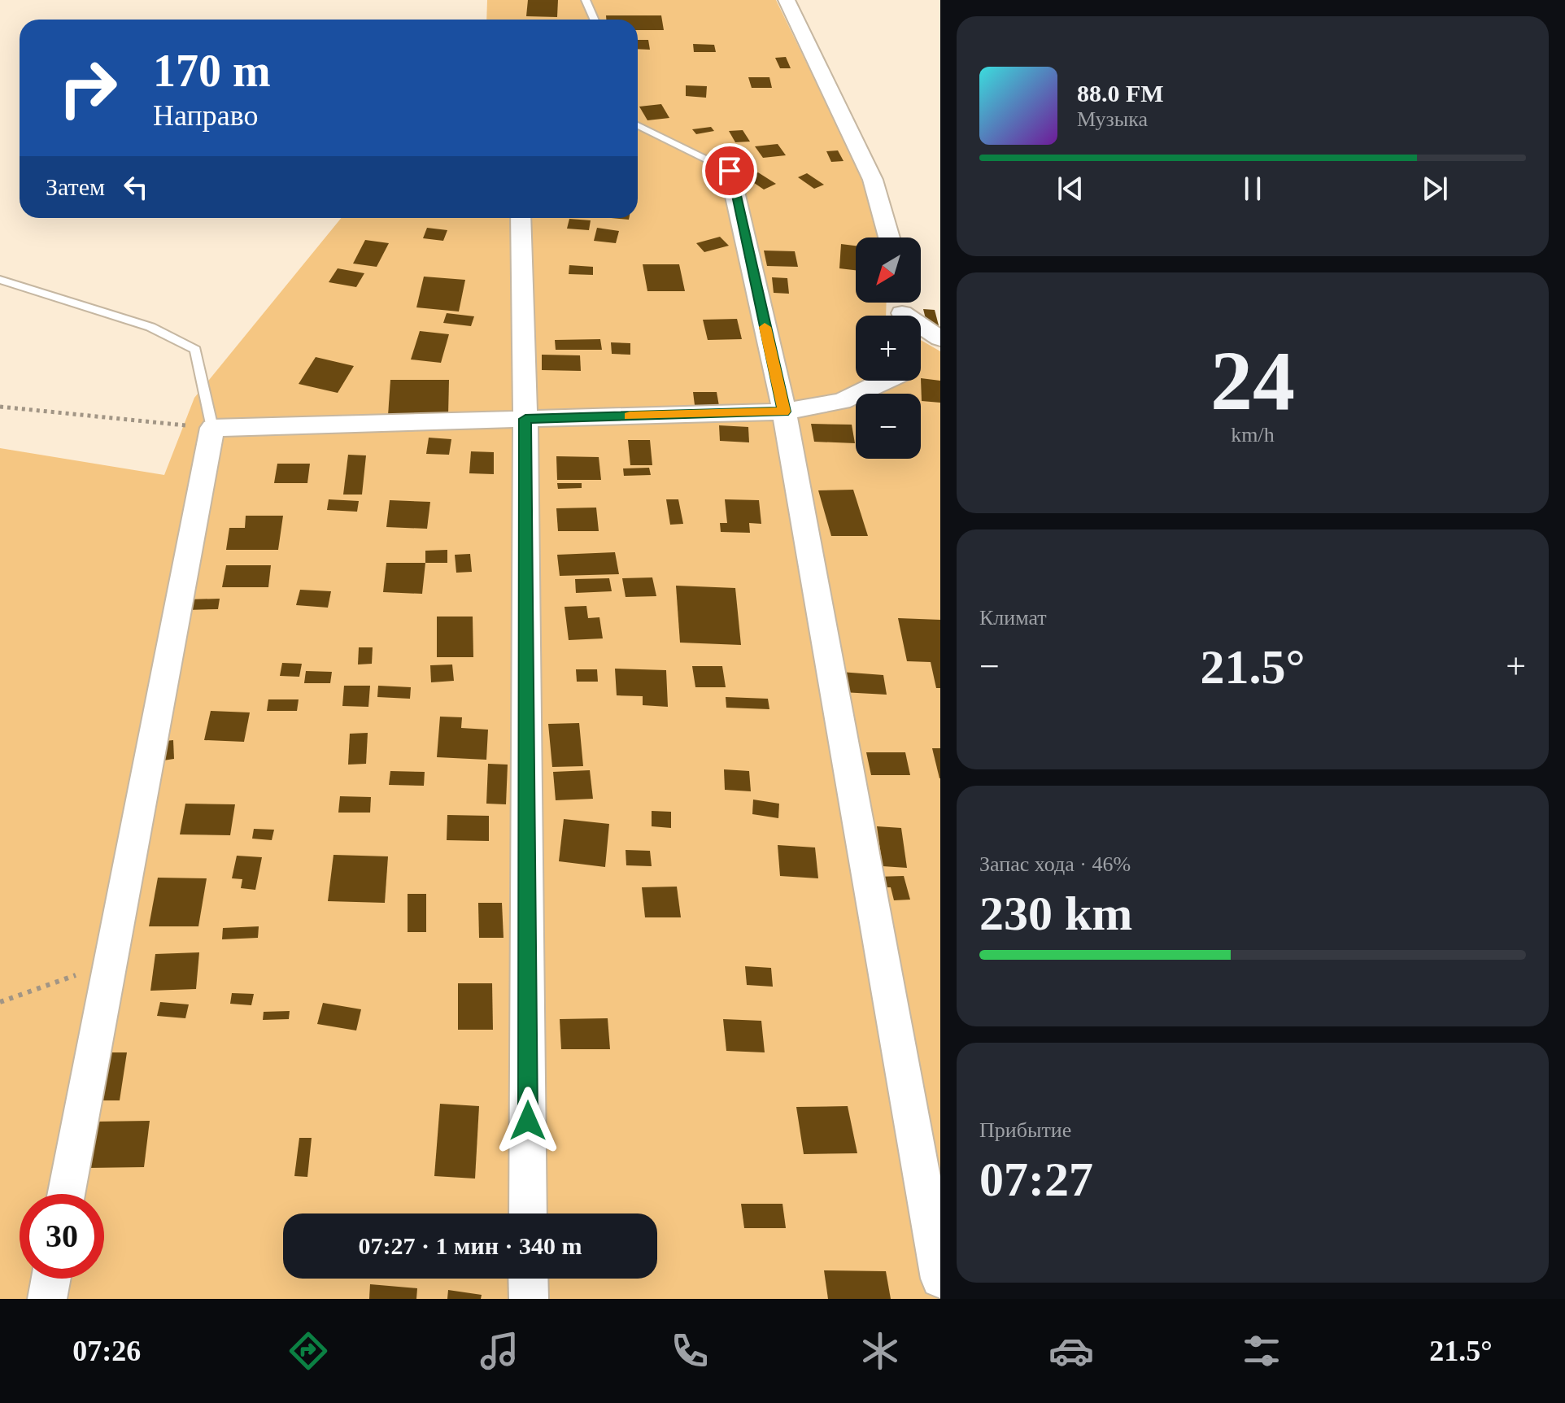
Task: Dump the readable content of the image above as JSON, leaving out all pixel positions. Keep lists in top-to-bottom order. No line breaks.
{"north":"bottom left","page":{"turn":["170 m","Направо"],"song":["88.0 FM","Музыка"],"then":"Затем","map_buttons":["+","−"],"tile":[["24","km/h"],"Климат",["Запас хода · 46%","230 km"],["Прибытие","07:27"]],"heat":["−","21.5°","+"],"limit":"30","trip":"07:27 · 1 мин · 340 m","tabs":["07:26","21.5°"]}}
